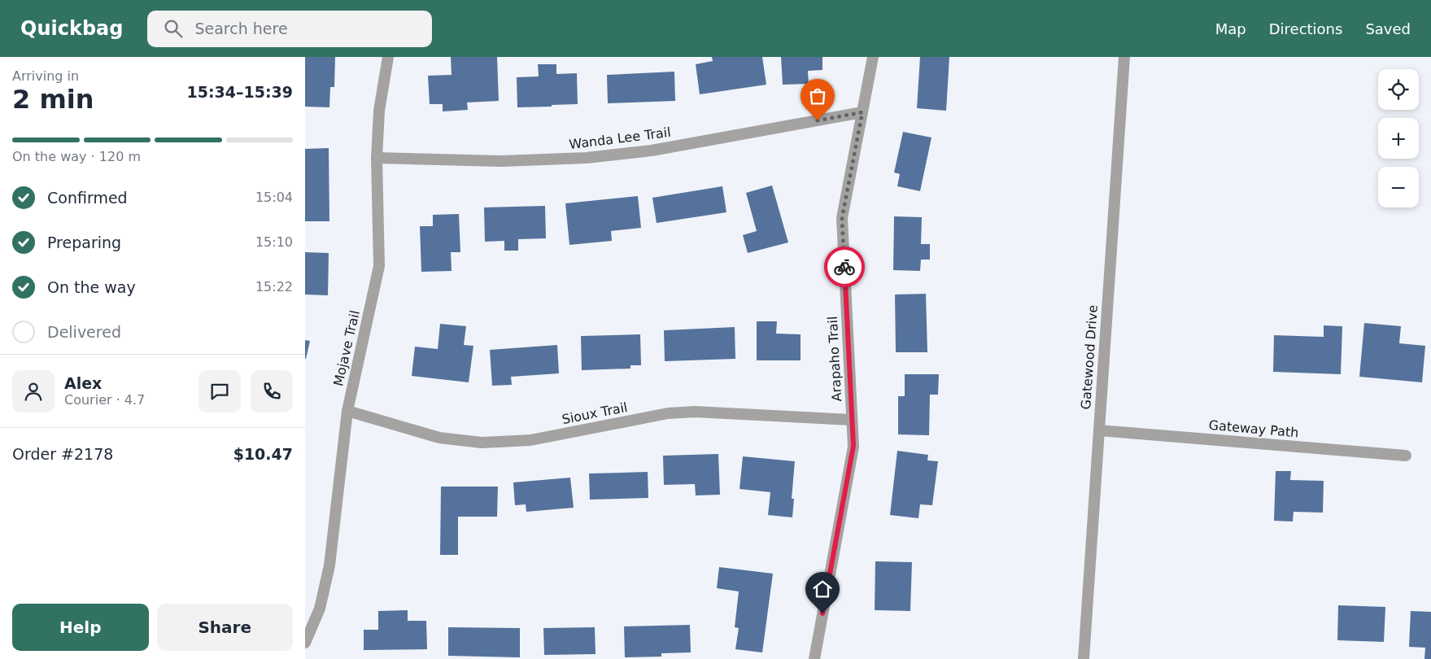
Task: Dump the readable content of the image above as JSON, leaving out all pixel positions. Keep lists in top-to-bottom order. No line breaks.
{"streets":{"street":["Wanda Lee Trail","Mojave Trail","Gatewood Drive","Arapaho Trail","Sioux Trail","Gateway Path"]},"crossings":[["Wanda Lee Trail","Mojave Trail"],["Wanda Lee Trail","Arapaho Trail"],["Mojave Trail","Sioux Trail"],["Gatewood Drive","Gateway Path"],["Arapaho Trail","Sioux Trail"]],"page":{"header":"Quickbag","search":"Search here","nav":["Map","Directions","Saved"],"heading":["2 min","Arriving in","15:34–15:39"],"panel":["Alex","Courier · 4.7","Order #2178","$10.47"],"map_buttons":["+","−"],"bar":"On the way · 120 m","list":[["Confirmed","15:04"],["Preparing","15:10"],["On the way","15:22"],"Delivered"],"buttons":["Help","Share"]}}
